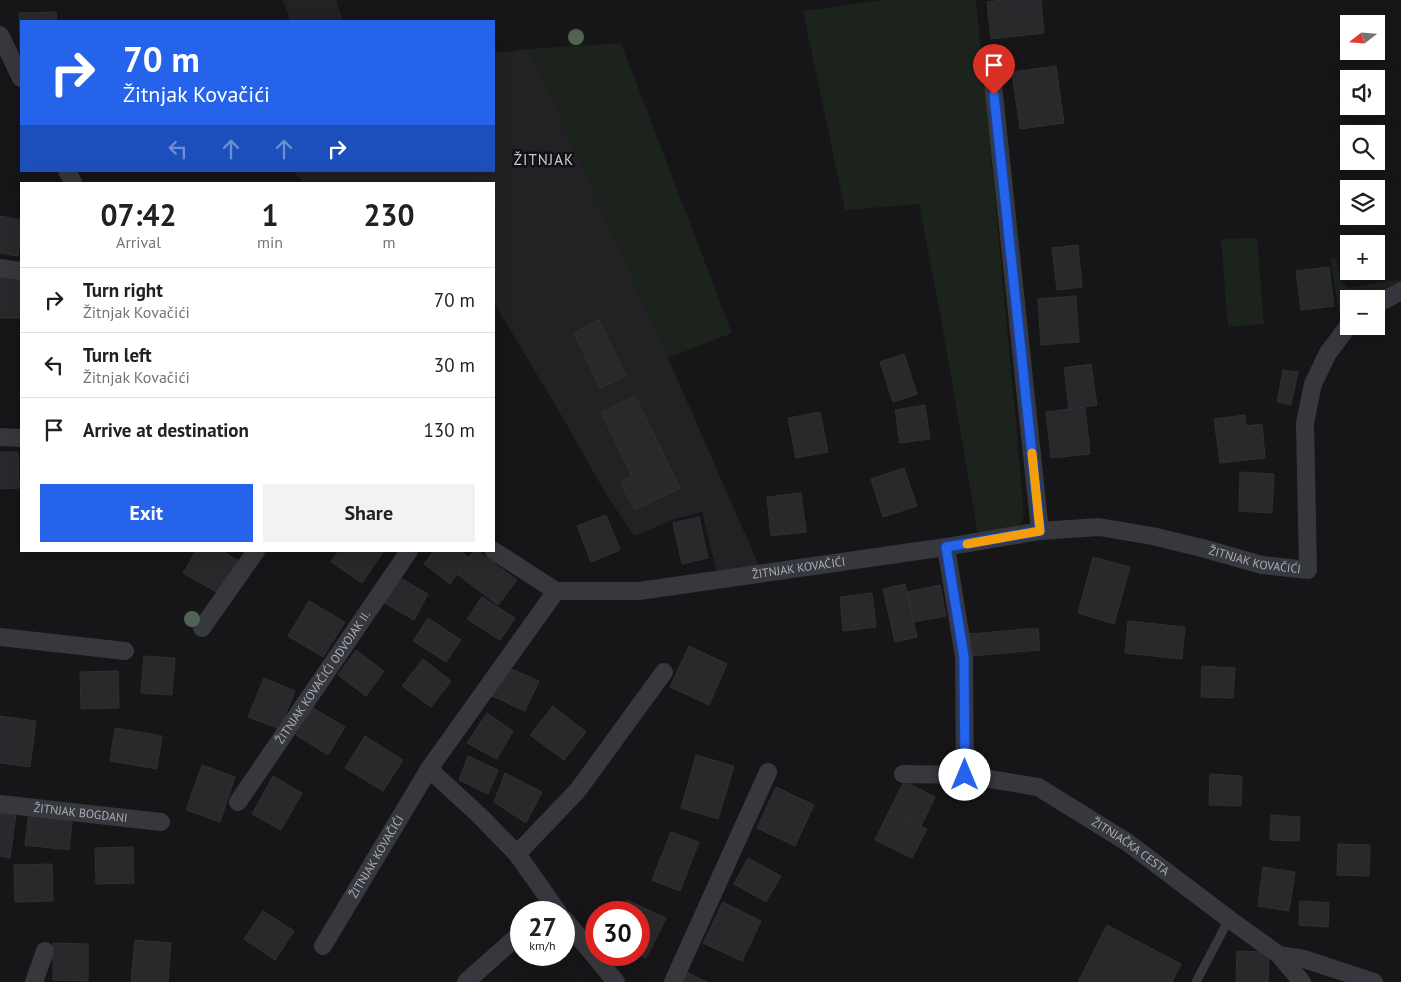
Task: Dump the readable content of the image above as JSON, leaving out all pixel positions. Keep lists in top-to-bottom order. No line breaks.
{"streets":{"street":["ŽITNJAK KOVAČIĆI","ŽITNJAK KOVAČIĆI ODVOJAK II.","ŽITNJAK BOGDANI","ŽITNJAČKA CESTA"]},"districts":["ŽITNJAK"],"north":"left","page":{"map_buttons":["+","−"],"turn":["70 m","Žitnjak Kovačići"],"eta":["07:42","Arrival","1","min","230","m"],"list":[{"name":"Turn right","note":"Žitnjak Kovačići","value":"70 m"},{"name":"Turn left","note":"Žitnjak Kovačići","value":"30 m"},{"name":"Arrive at destination","value":"130 m"}],"buttons":["Exit","Share"],"speed":"27 km/h","limit":"30"}}
